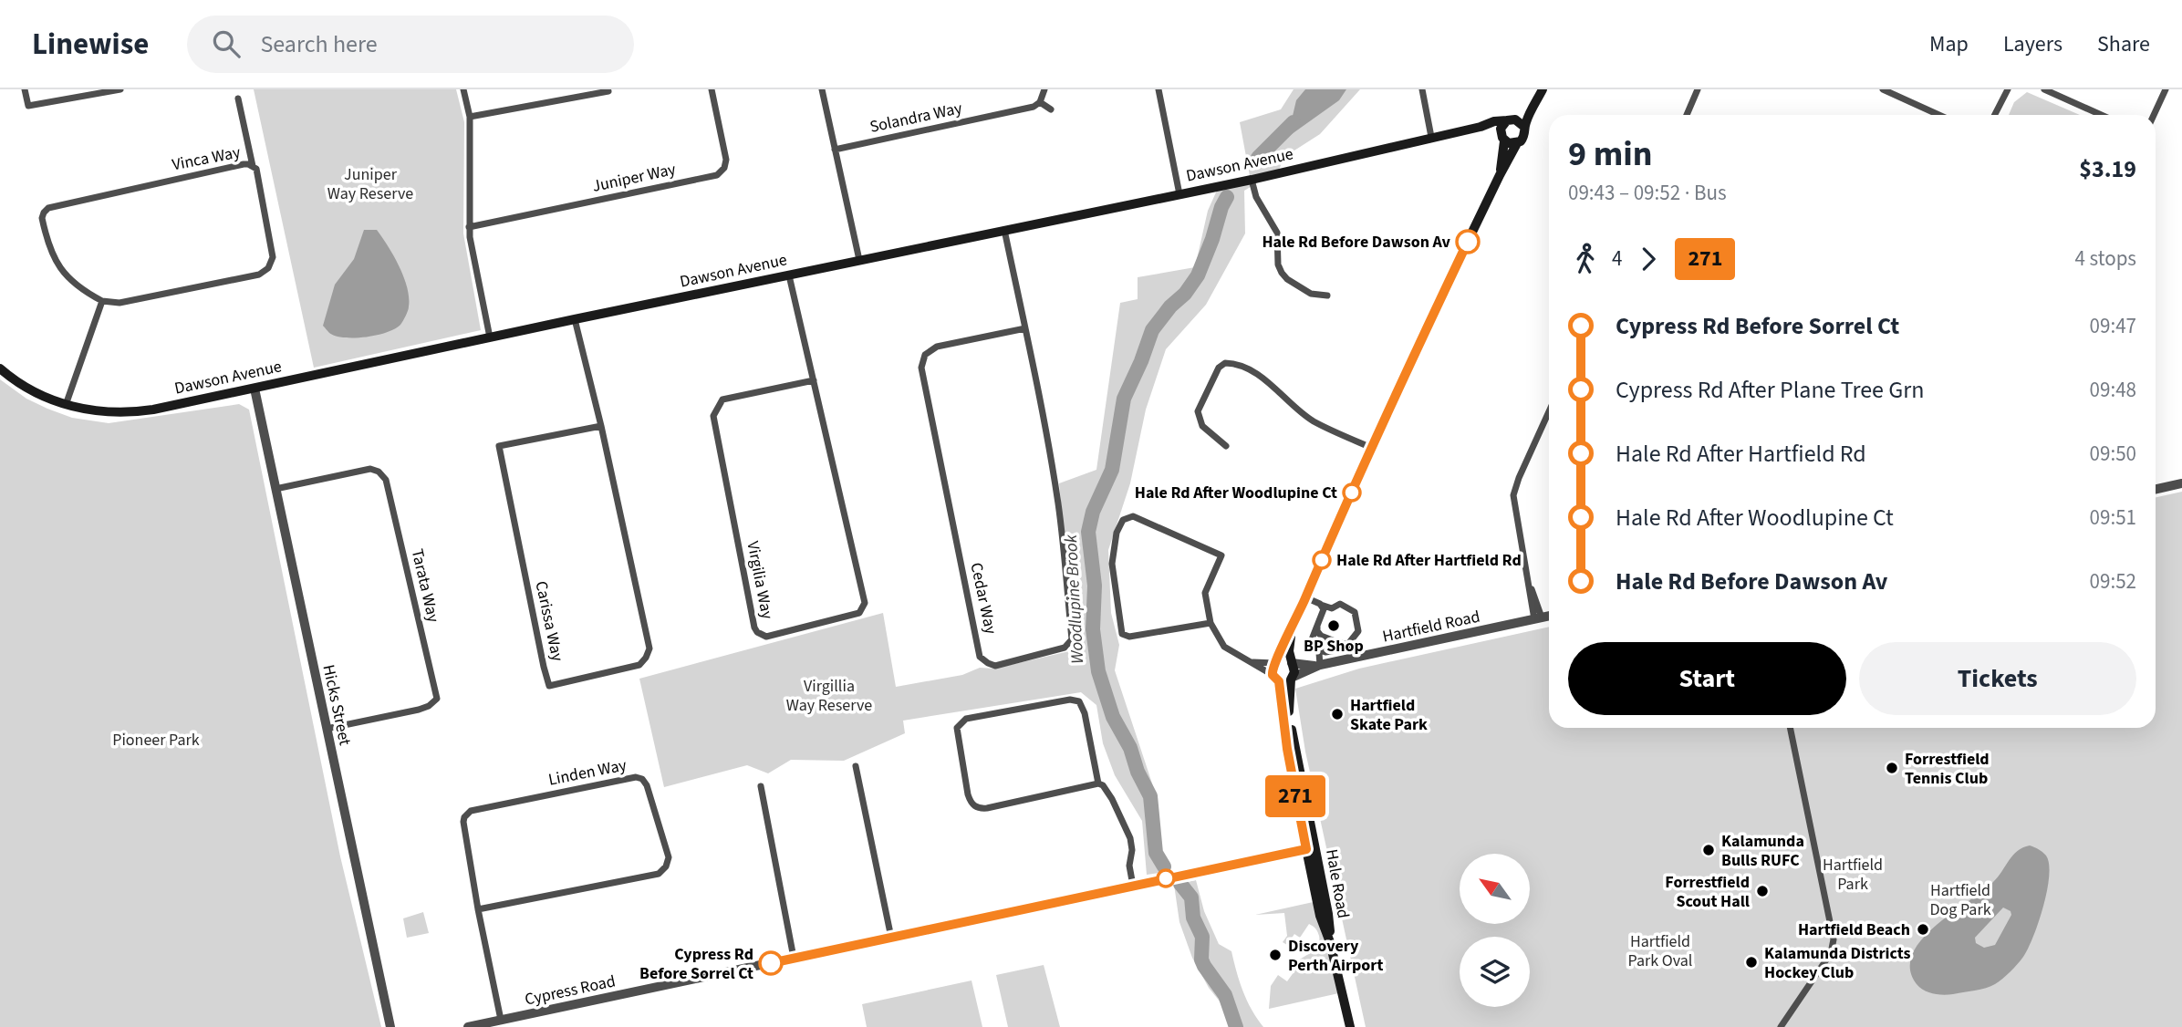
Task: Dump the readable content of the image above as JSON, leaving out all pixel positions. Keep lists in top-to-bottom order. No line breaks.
{"streets":{"main road":["Dawson Avenue","Hale Road"],"street":["Solandra Way","Vinca Way","Juniper Way","Virgilia Way","Tarata Way","Cedar Way","Carissa Way","Hartfield Road","Hicks Street","Linden Way","Cypress Road"]},"crossings":[["Dawson Avenue","Virgilia Way"],["Dawson Avenue","Cedar Way"],["Dawson Avenue","Carissa Way"],["Dawson Avenue","Hicks Street"],["Dawson Avenue","Hale Road"],["Tarata Way","Hicks Street"],["Hartfield Road","Hale Road"],["Linden Way","Cypress Road"],["Hale Road","Cypress Road"]],"water":["Woodlupine Brook"],"parks":["Juniper Way Reserve","Virgillia Way Reserve","Pioneer Park","Hartfield Park","Hartfield Dog Park","Hartfield Park Oval"],"places":["Hale Rd Before Dawson Av","Hale Rd After Woodlupine Ct","Hale Rd After Hartfield Rd","BP Shop","Hartfield Skate Park","Forrestfield Tennis Club","Kalamunda Bulls RUFC","Forrestfield Scout Hall","Hartfield Beach","Discovery Perth Airport","Kalamunda Districts Hockey Club","Cypress Rd Before Sorrel Ct"],"lines":["bus line 271"],"north":"top left","page":{"header":"Linewise","search":"Search here","nav":["Map","Layers","Share"],"on_map":"271","heading":["9 min","09:43 – 09:52 · Bus","$3.19"],"legs":["4","271","4 stops"],"list":[{"name":"Cypress Rd Before Sorrel Ct","value":"09:47"},{"name":"Cypress Rd After Plane Tree Grn","value":"09:48"},{"name":"Hale Rd After Hartfield Rd","value":"09:50"},{"name":"Hale Rd After Woodlupine Ct","value":"09:51"},{"name":"Hale Rd Before Dawson Av","value":"09:52"}],"buttons":["Start","Tickets"]}}
